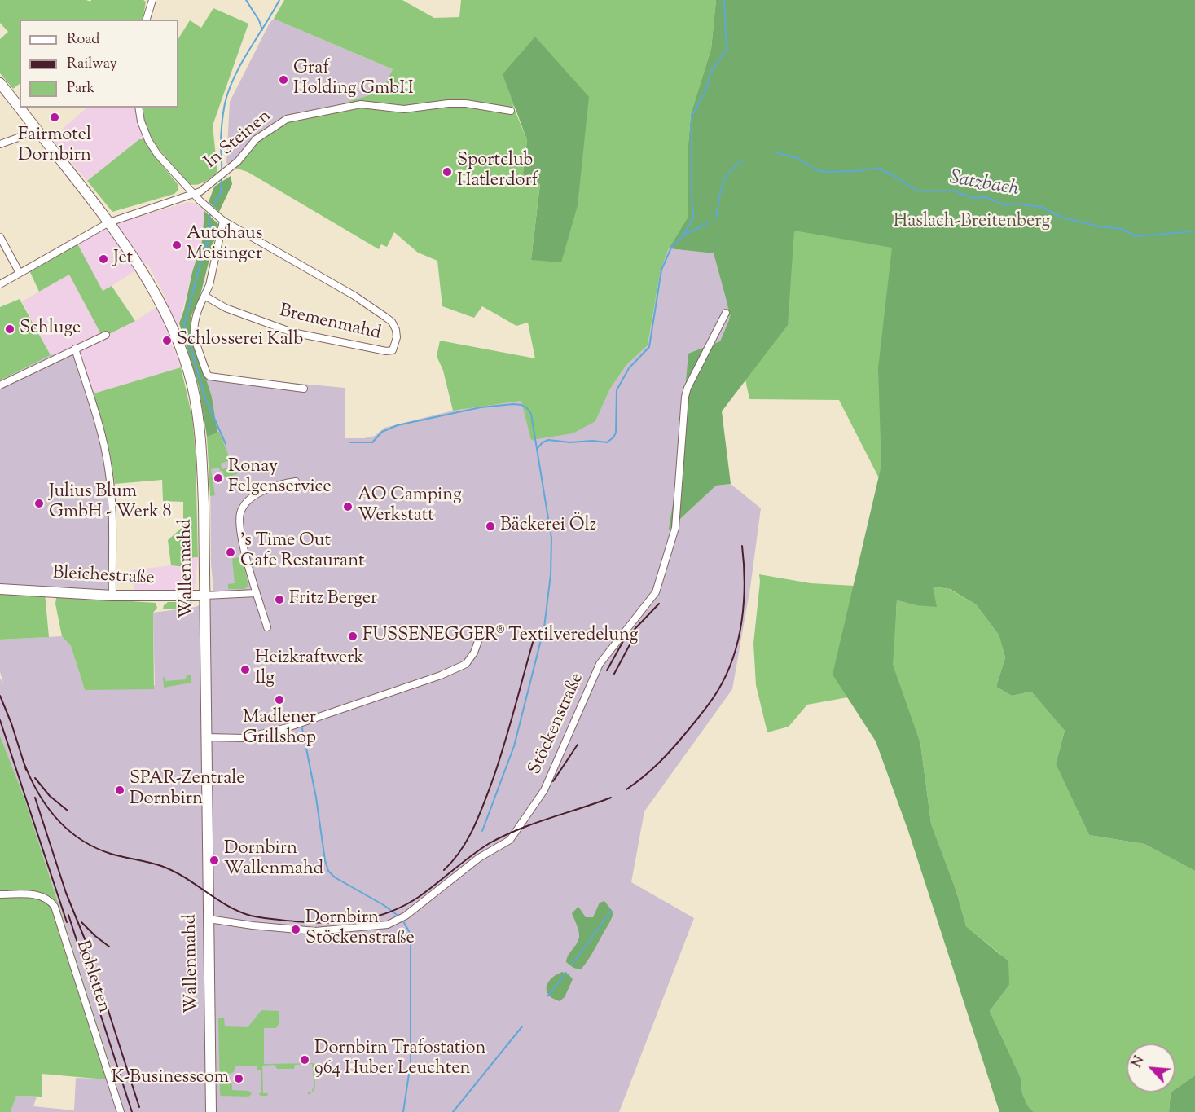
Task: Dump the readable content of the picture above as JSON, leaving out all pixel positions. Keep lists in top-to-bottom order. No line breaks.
{"streets":{"main road":["Wallenmahd","Bleichestraße"],"street":["In Steinen","Bremenmahd","Stöckenstraße","Bobletten"]},"crossings":[["In Steinen","Bremenmahd"],["In Steinen","Wallenmahd"],["Wallenmahd","Bleichestraße"],["Wallenmahd","Stöckenstraße"]],"water":["Satzbach"],"parks":["Haslach-Breitenberg"],"places":["Graf Holding GmbH","Fairmotel Dornbirn","Sportclub Hatlerdorf","Autohaus Meisinger","Jet","Schluge","Schlosserei Kalb","Ronay Felgenservice","Julius Blum GmbH - Werk 8","AO Camping Werkstatt","Bäckerei Ölz","'s Time Out Cafe Restaurant","Fritz Berger","FUSSENEGGER® Textilveredelung","Heizkraftwerk Ilg","Madlener Grillshop","SPAR-Zentrale Dornbirn","Dornbirn Wallenmahd","Dornbirn Stöckenstraße","Dornbirn Trafostation 964 Huber Leuchten","K-Businesscom"],"legend":["Road","Railway","Park"],"north":"top left"}
